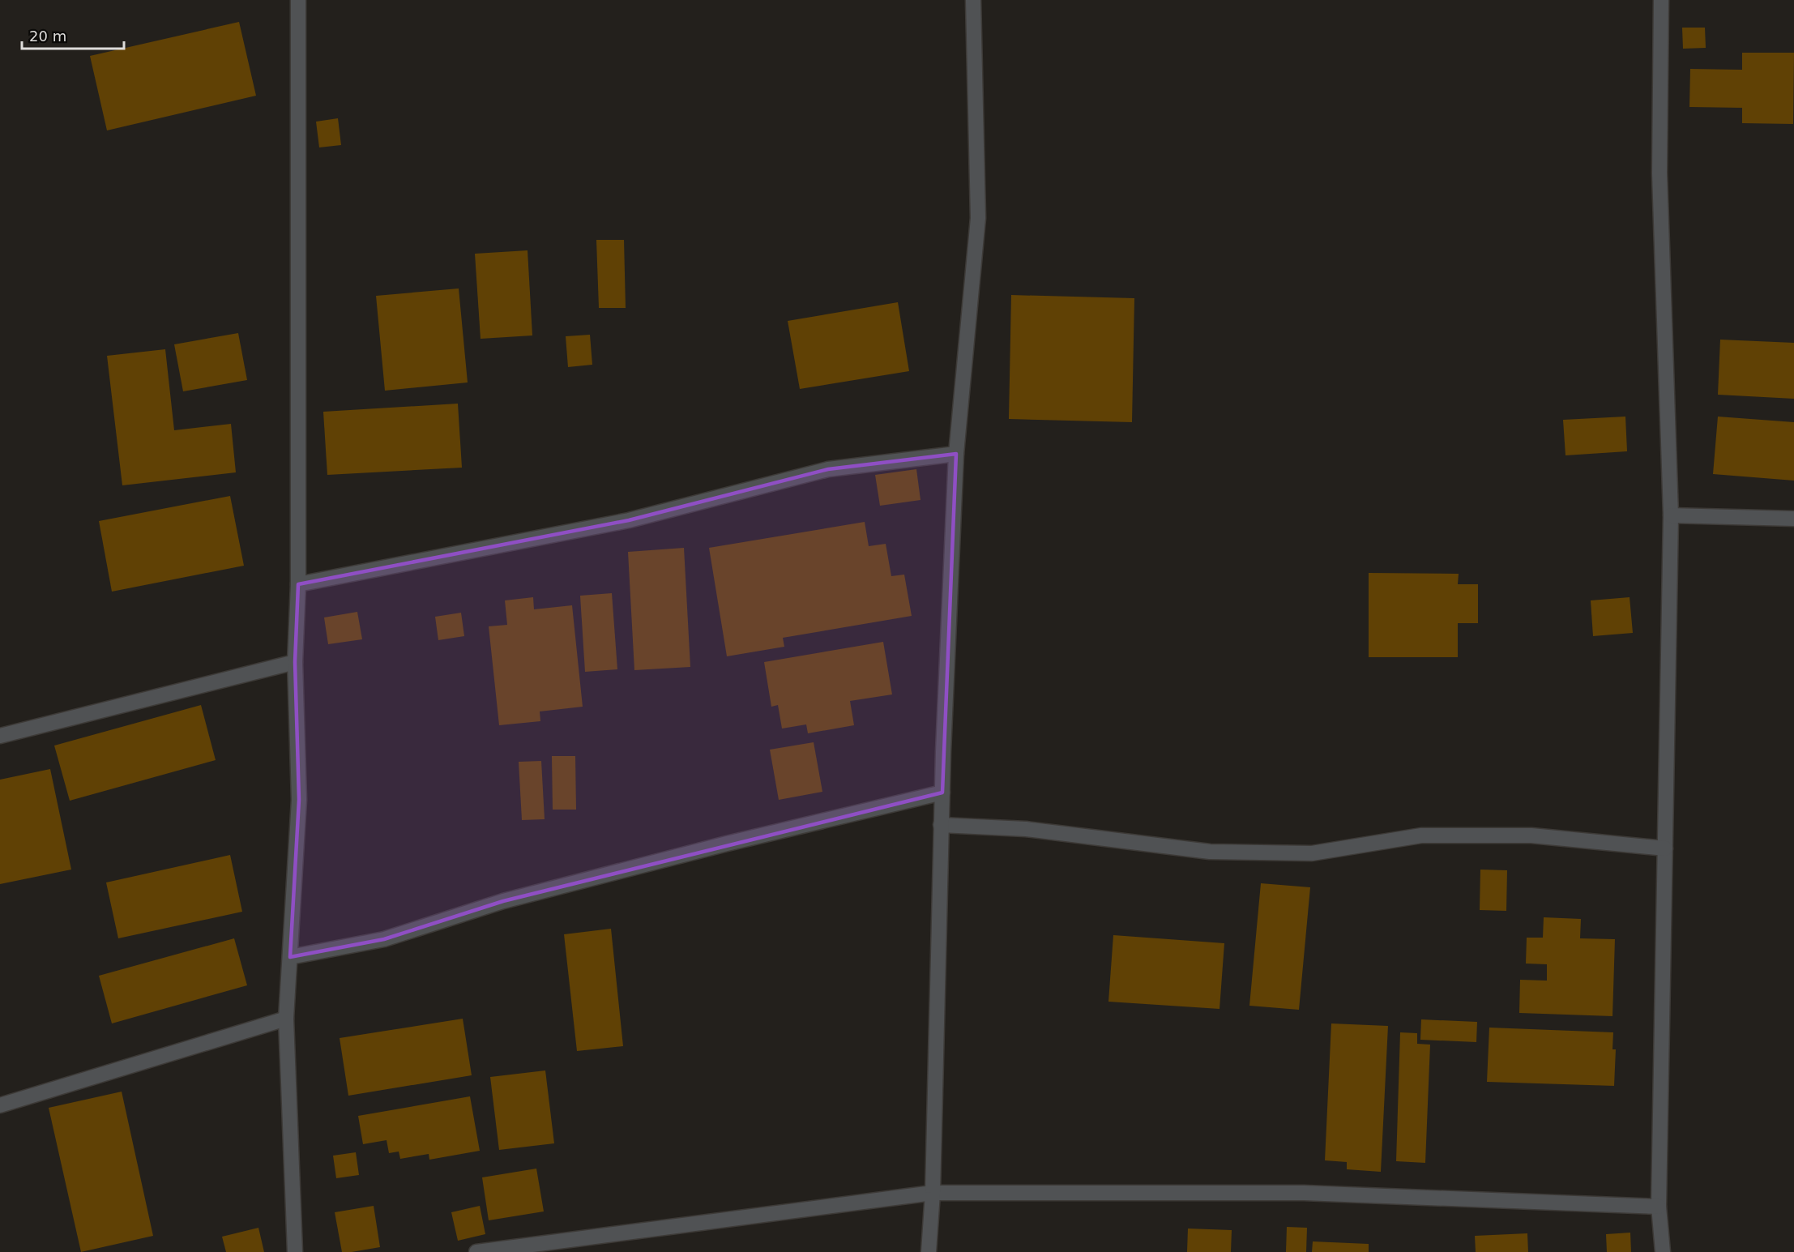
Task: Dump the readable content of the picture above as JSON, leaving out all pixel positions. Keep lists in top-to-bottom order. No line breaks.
{"scale_bar":"20 m"}
